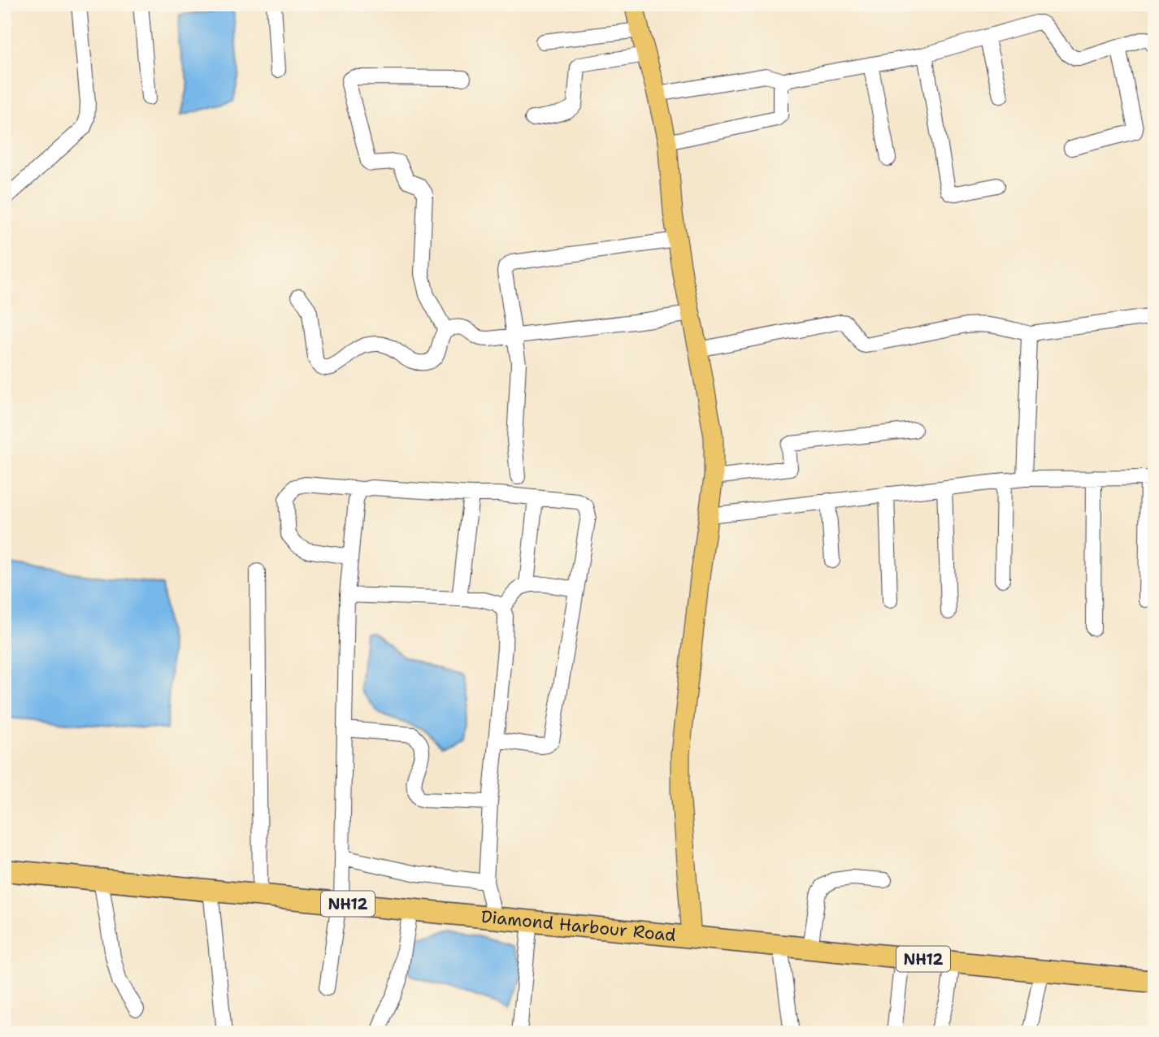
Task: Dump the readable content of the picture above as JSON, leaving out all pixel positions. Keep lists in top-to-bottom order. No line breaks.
{"streets":{"highway":["NH12","Diamond Harbour Road"]}}
